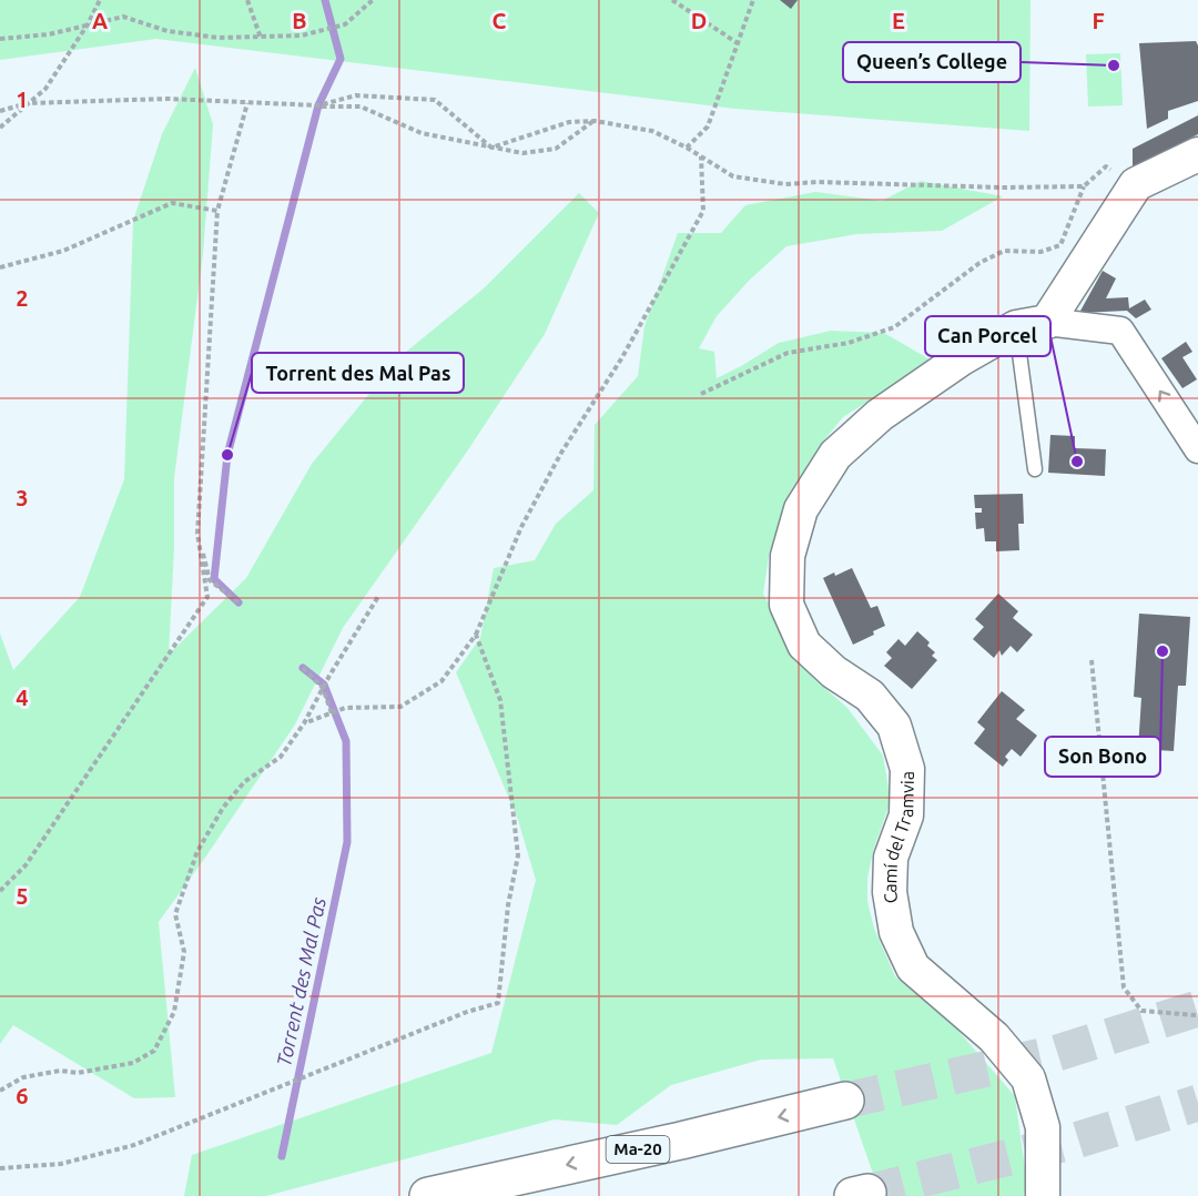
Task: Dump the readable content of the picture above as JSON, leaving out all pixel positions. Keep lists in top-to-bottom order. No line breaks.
{"streets":{"highway":["Ma-20"],"street":["Camí del Tramvia"]},"water":["Torrent des Mal Pas"],"places":["Queen’s College","Torrent des Mal Pas","Can Porcel","Son Bono"],"grid":{"columns":["A","B","C","D","E","F"],"rows":["1","2","3","4","5","6"]}}
